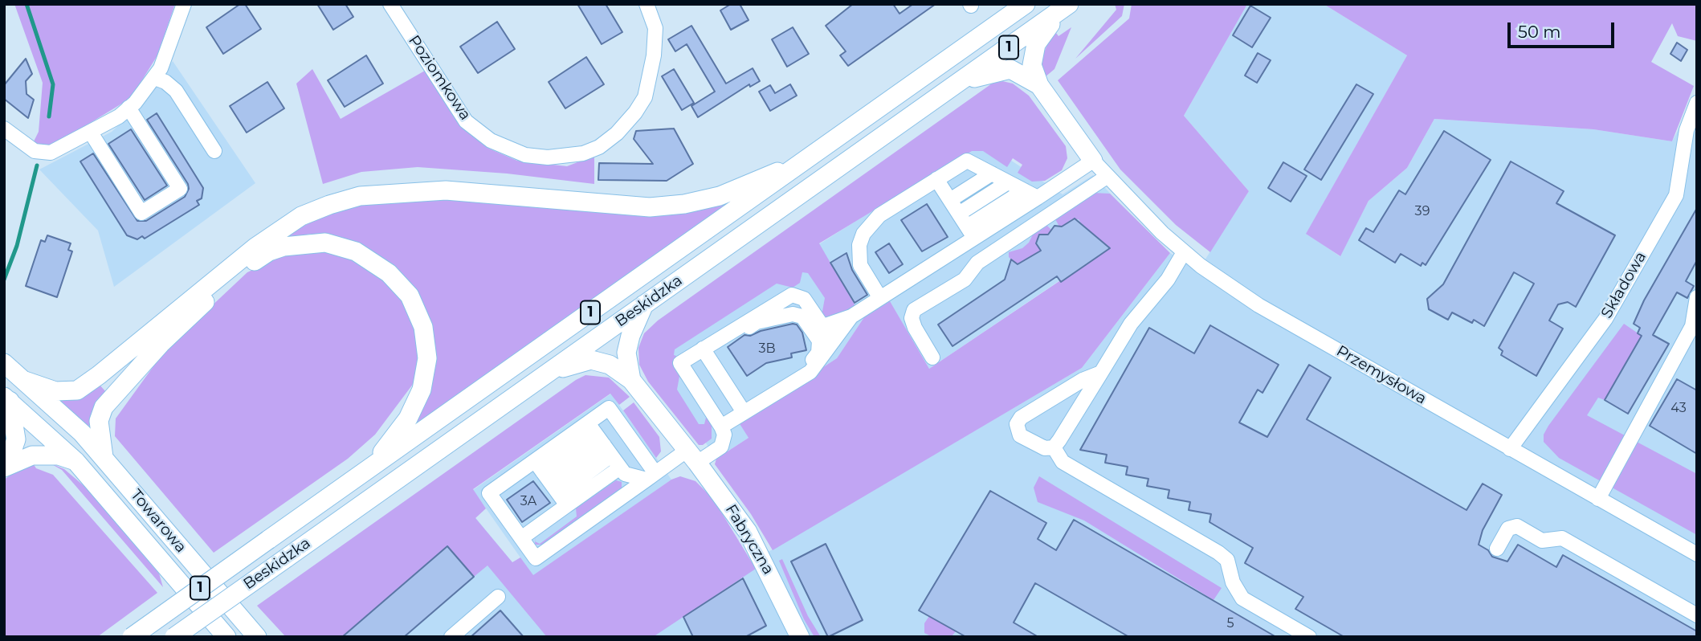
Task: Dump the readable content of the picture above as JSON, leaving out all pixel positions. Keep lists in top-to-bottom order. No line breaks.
{"streets":{"main road":["1","Beskidzka","Towarowa","Fabryczna"],"street":["Poziomkowa","Składowa","Przemysłowa"]},"crossings":[["Składowa","Przemysłowa"]],"house_numbers":["39","3B","43","3A","5"],"scale_bar":"50 m"}
